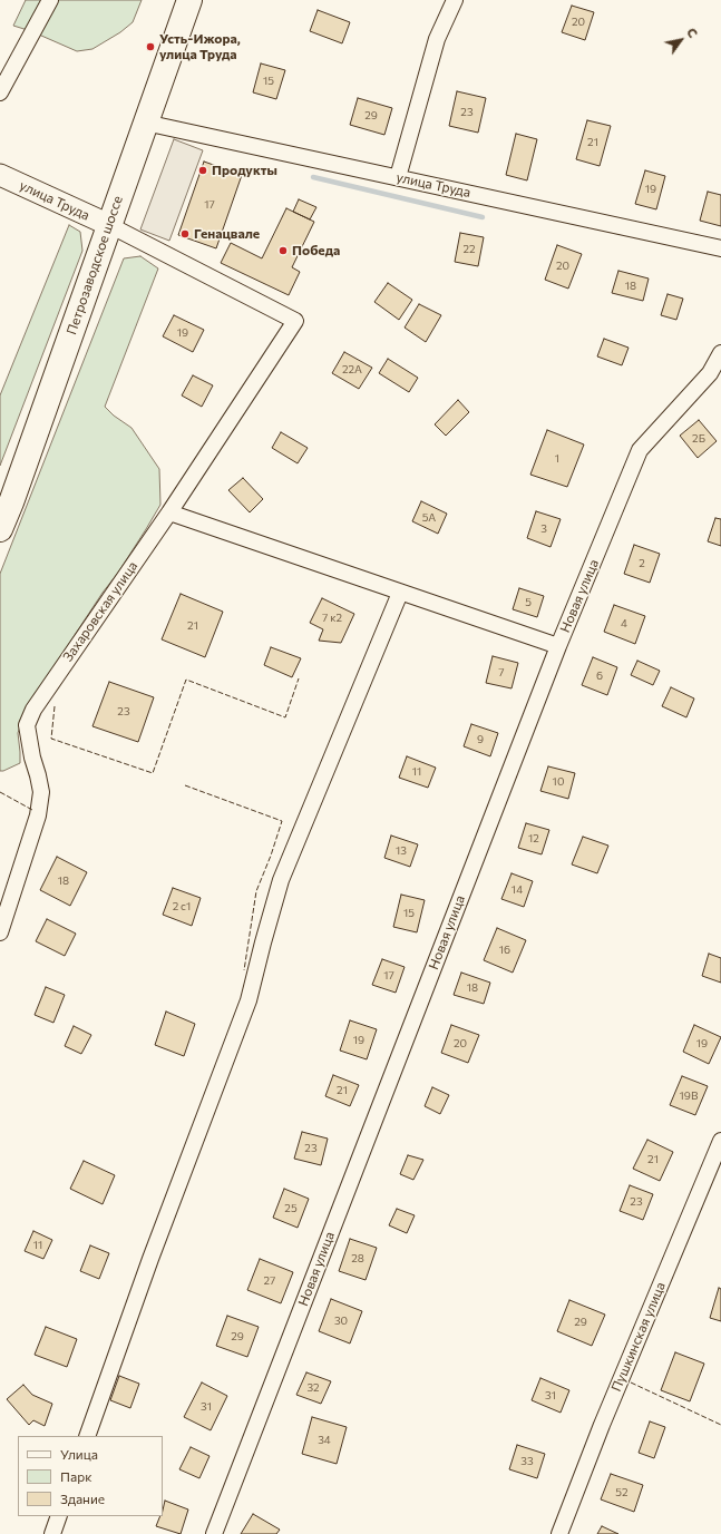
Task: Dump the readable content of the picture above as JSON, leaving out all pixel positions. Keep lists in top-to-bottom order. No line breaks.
{"streets":{"main road":["улица Труда","Петрозаводское шоссе"],"street":["Новая улица","Захаровская улица","Пушкинская улица"]},"crossings":[["улица Труда","Петрозаводское шоссе"],["улица Труда","Захаровская улица"],["Петрозаводское шоссе","Захаровская улица"]],"places":["Усть-Ижора, улица Труда","Продукты","Генацвале","Победа"],"house_numbers":["20","15","23","29","21","19","17","22","20","18","19","22А","2Б","1","5А","3","2","5","7 к2","4","21","7","6","23","9","11","10","12","13","18","14","2 с1","15","16","17","18","19","20","19","21","19В","23","21","23","25","11","28","27","30","29","29","32","31","31","34","33","52"],"legend":["Улица","Парк","Здание"],"north":"top right"}
